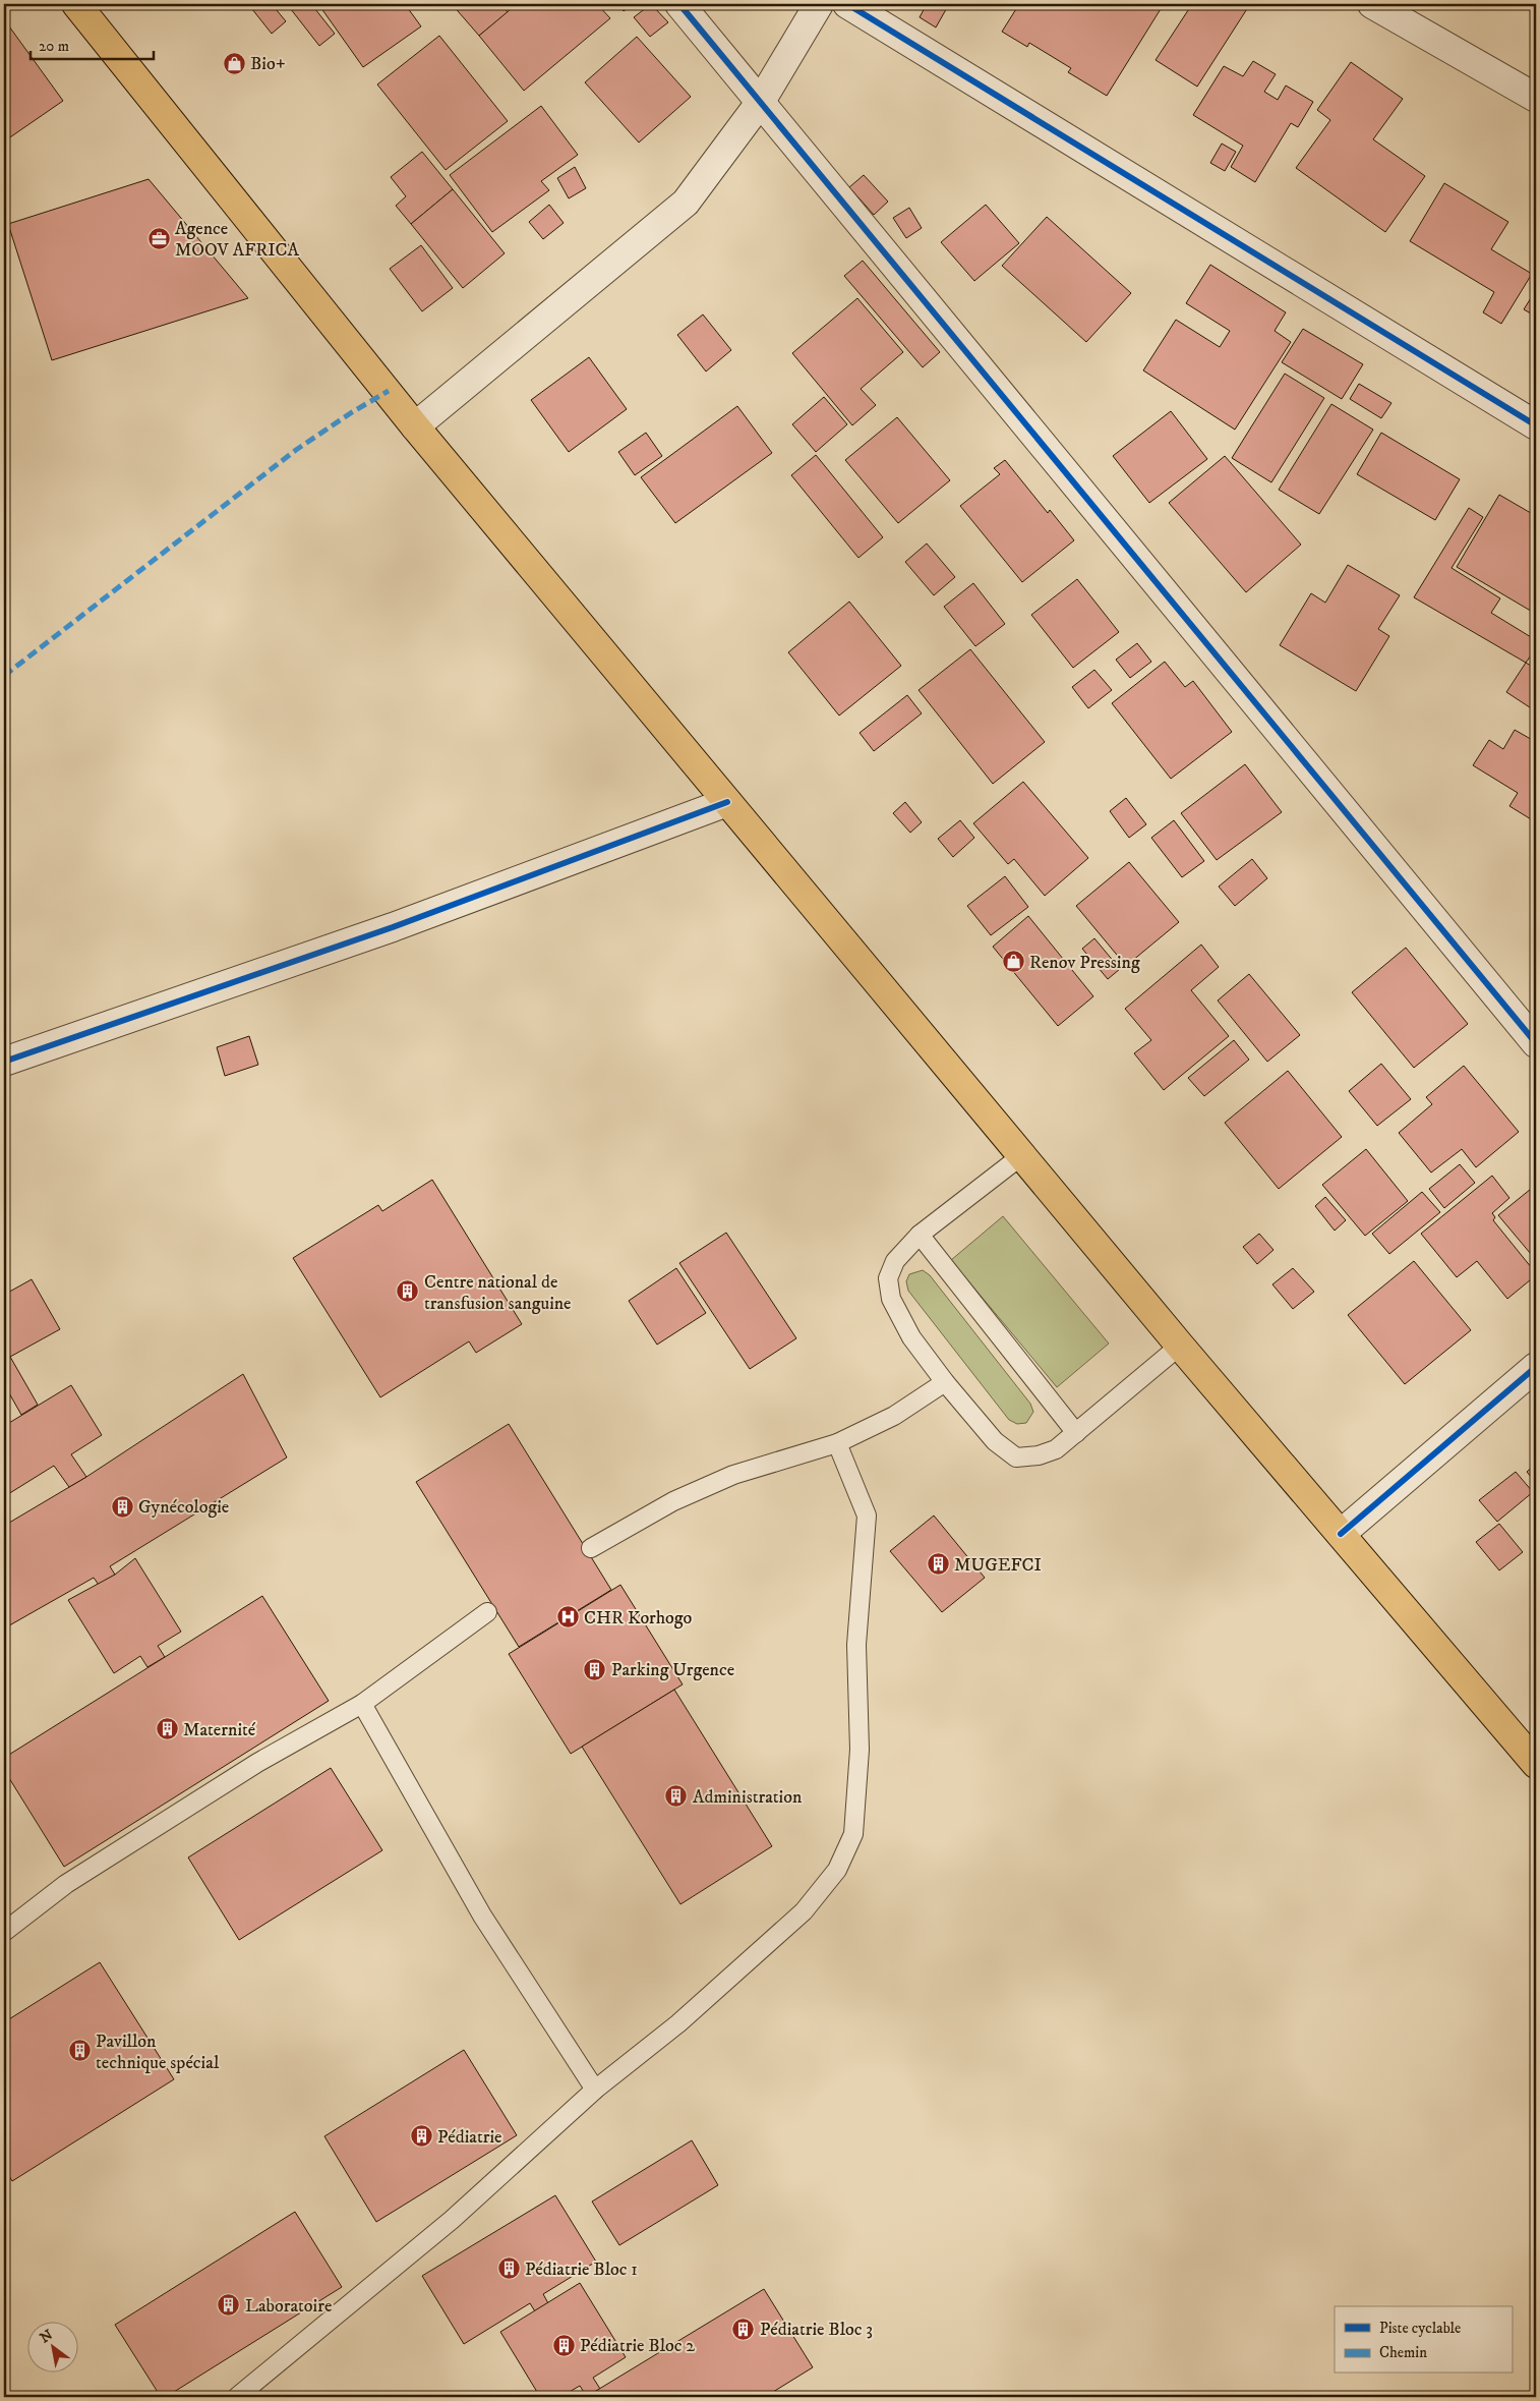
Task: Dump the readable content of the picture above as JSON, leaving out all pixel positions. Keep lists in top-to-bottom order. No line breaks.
{"places":{"shop":["Bio+","Renov Pressing"],"office":["Agence MOOV AFRICA"],"building":["Centre national de transfusion sanguine","Gynécologie","MUGEFCI","Parking Urgence","Maternité","Administration","Pavillon technique spécial","Pédiatrie","Pédiatrie Bloc 1","Laboratoire","Pédiatrie Bloc 3","Pédiatrie Bloc 2"],"hospital":["CHR Korhogo"]},"legend":["Piste cyclable","Chemin"],"scale_bar":"20 m","north":"top left"}
